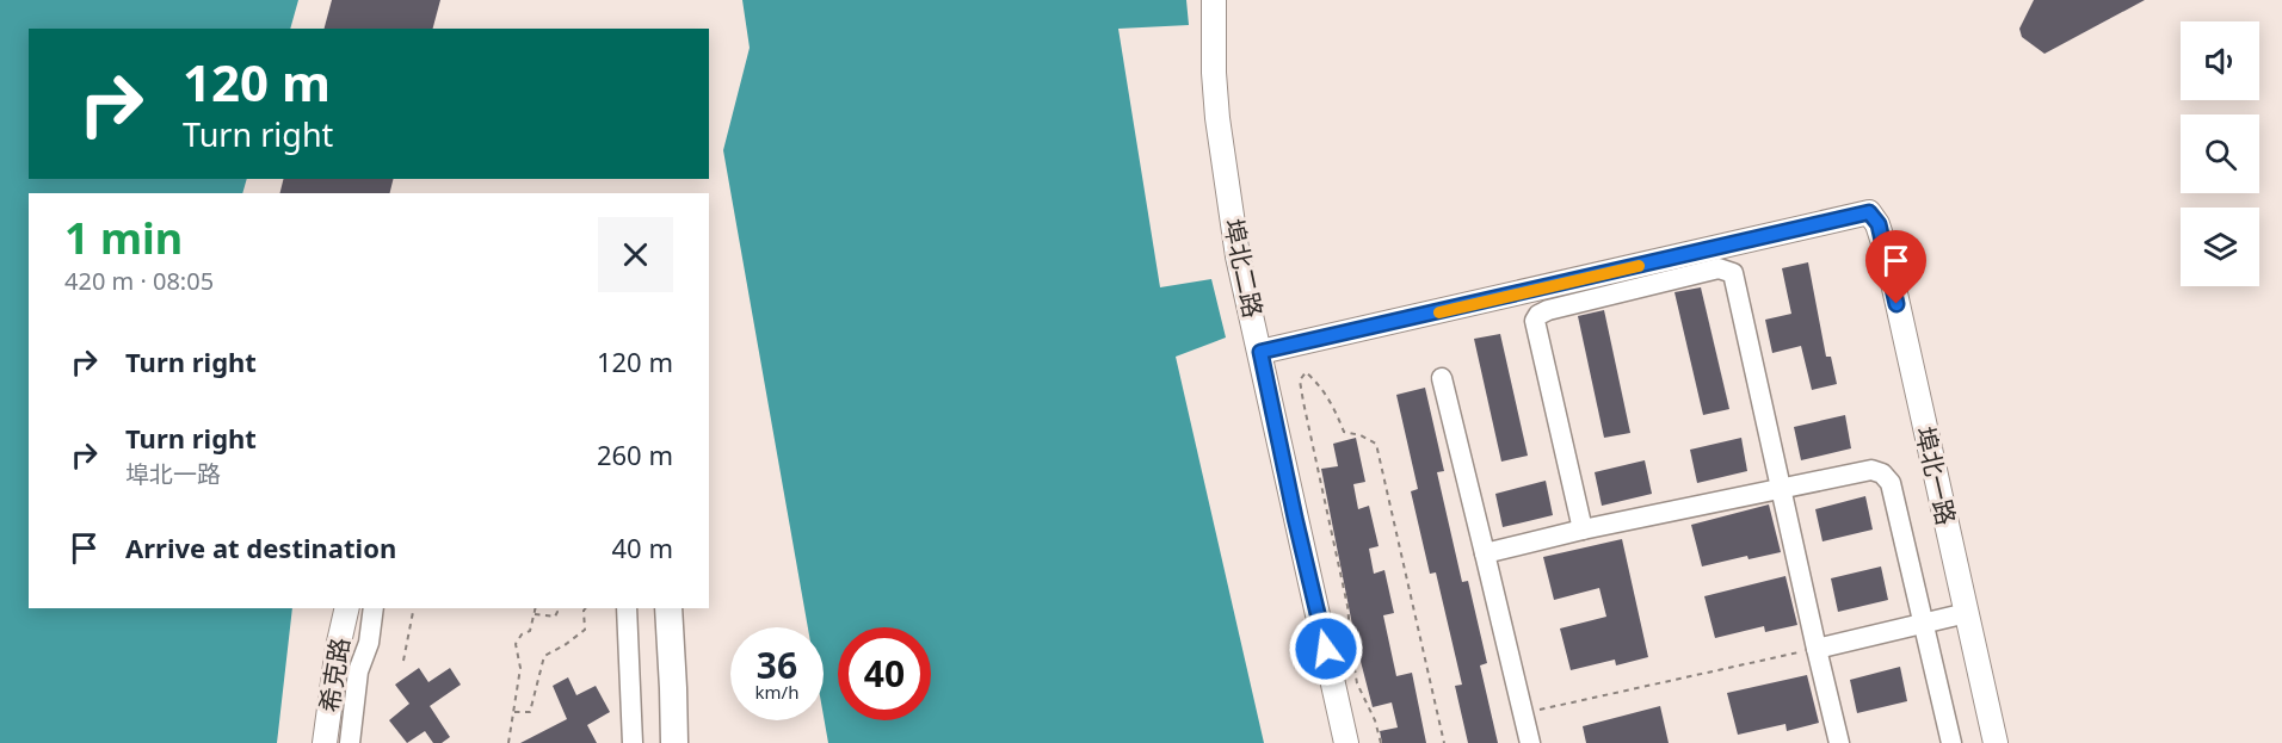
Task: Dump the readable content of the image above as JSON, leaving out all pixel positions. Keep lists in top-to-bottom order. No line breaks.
{"streets":{"street":["埠北二路","埠北一路","希克路"]},"crossings":[["埠北二路","埠北一路"]],"page":{"turn":["120 m","Turn right"],"heading":["1 min","420 m · 08:05"],"list":[{"name":"Turn right","value":"120 m"},{"name":"Turn right","note":"埠北一路","value":"260 m"},{"name":"Arrive at destination","value":"40 m"}],"speed":"36 km/h","limit":"40"}}
